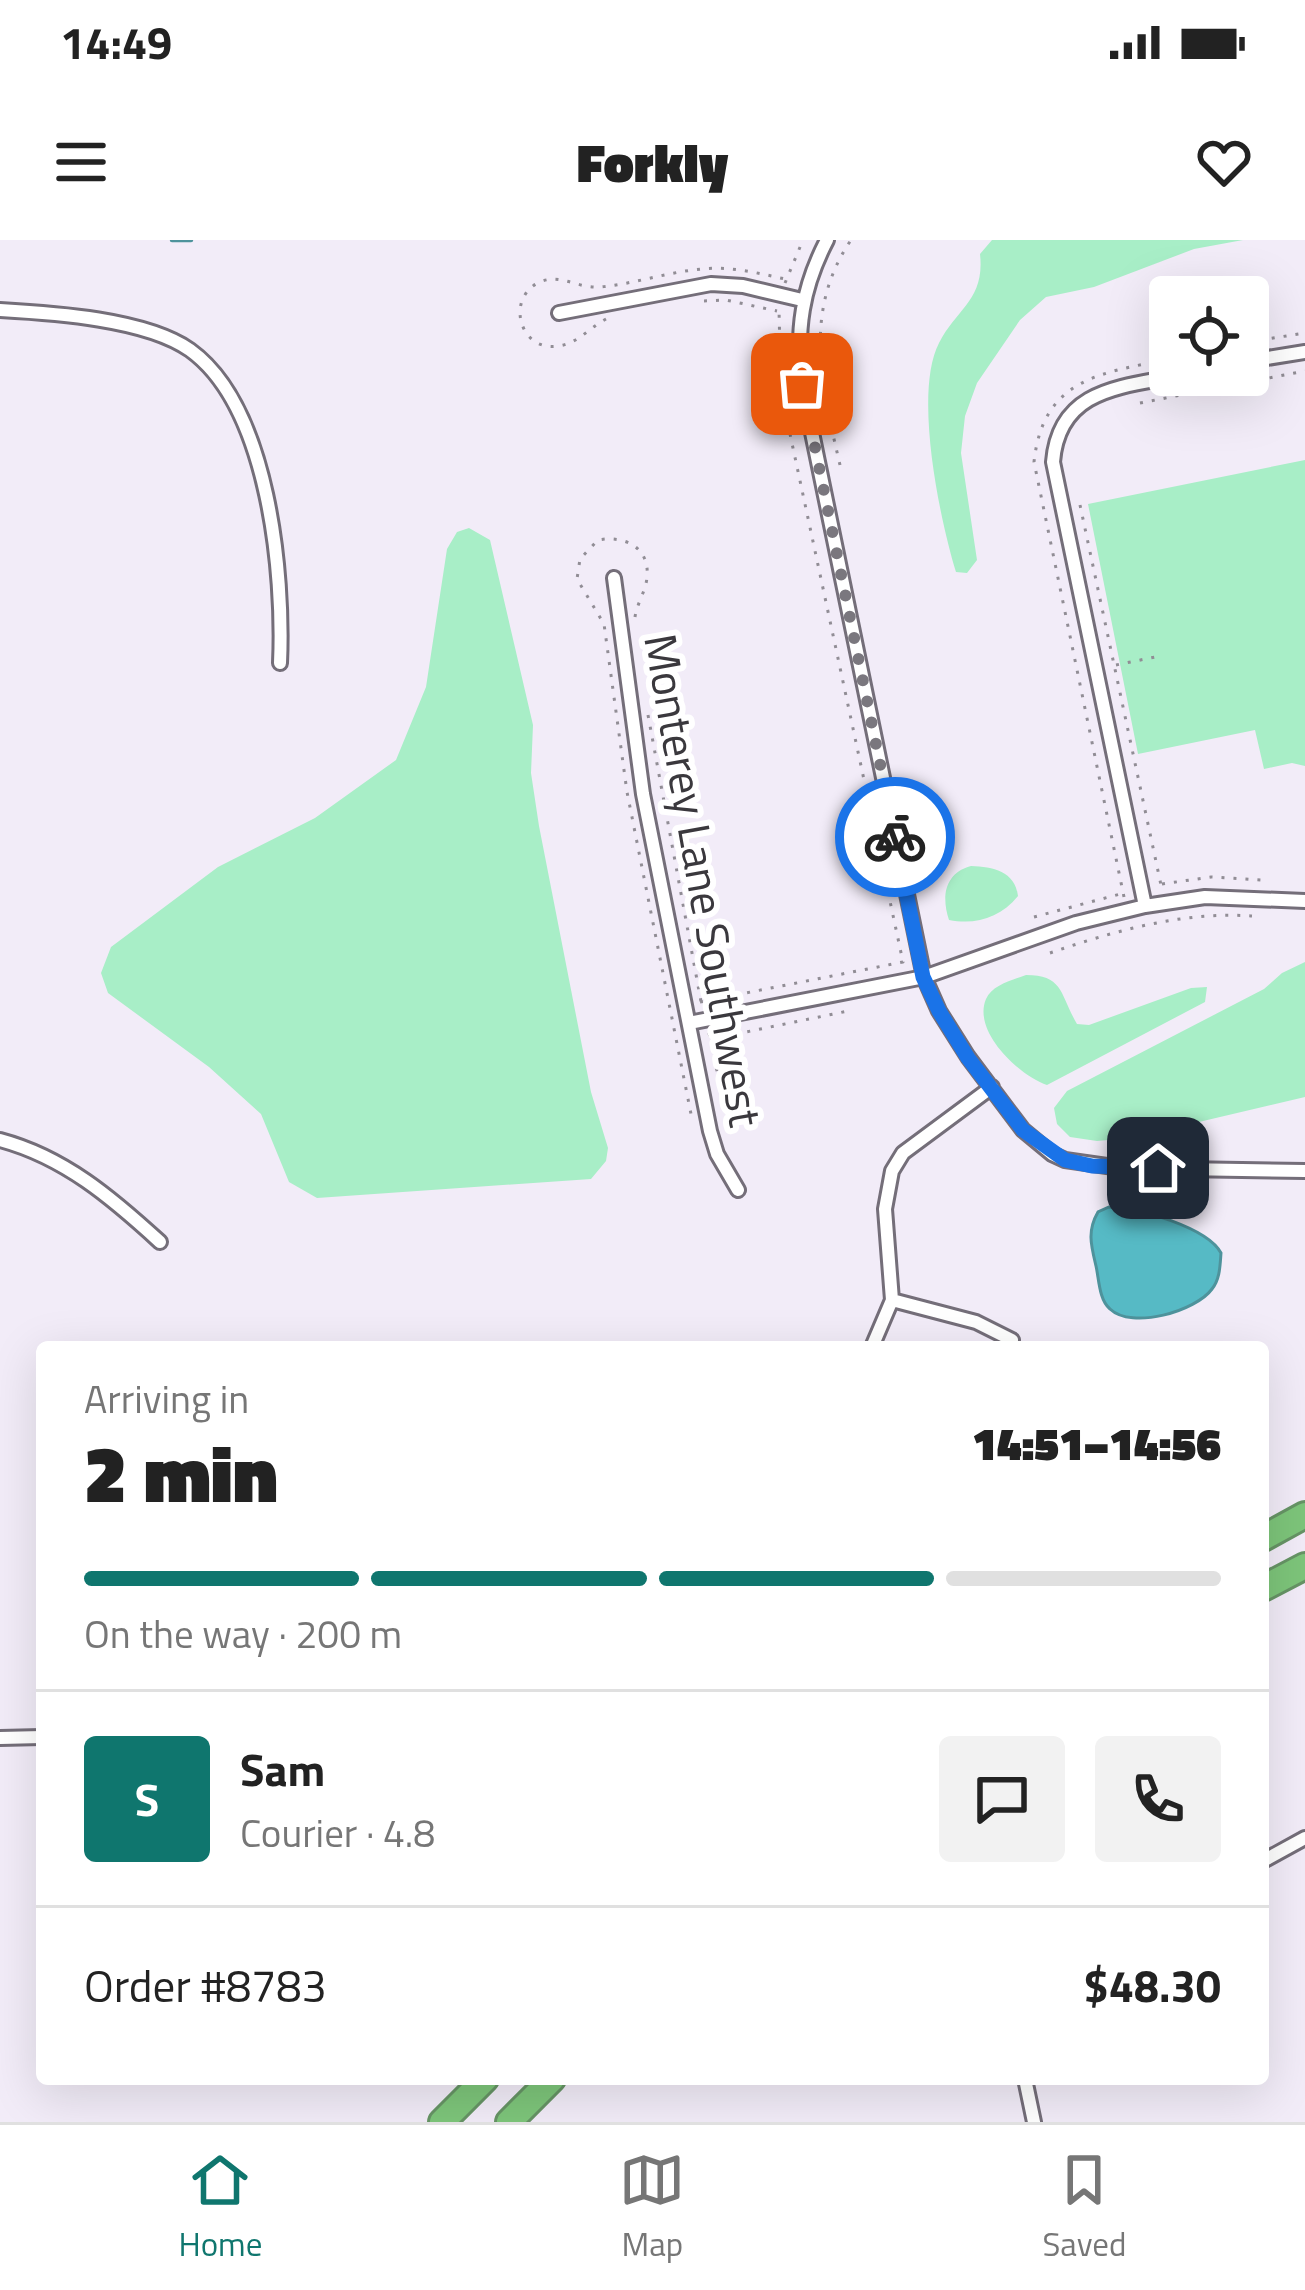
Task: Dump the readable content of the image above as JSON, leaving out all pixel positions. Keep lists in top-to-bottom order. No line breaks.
{"streets":{"street":["Monterey Lane Southwest"]},"page":{"status":"14:49","header":"Forkly","heading":["2 min","Arriving in","14:51–14:56"],"panel":["Sam","Courier · 4.8","Order #8783","$48.30"],"bar":"On the way · 200 m","round":"S","tabs":["Home","Map","Saved"]}}
